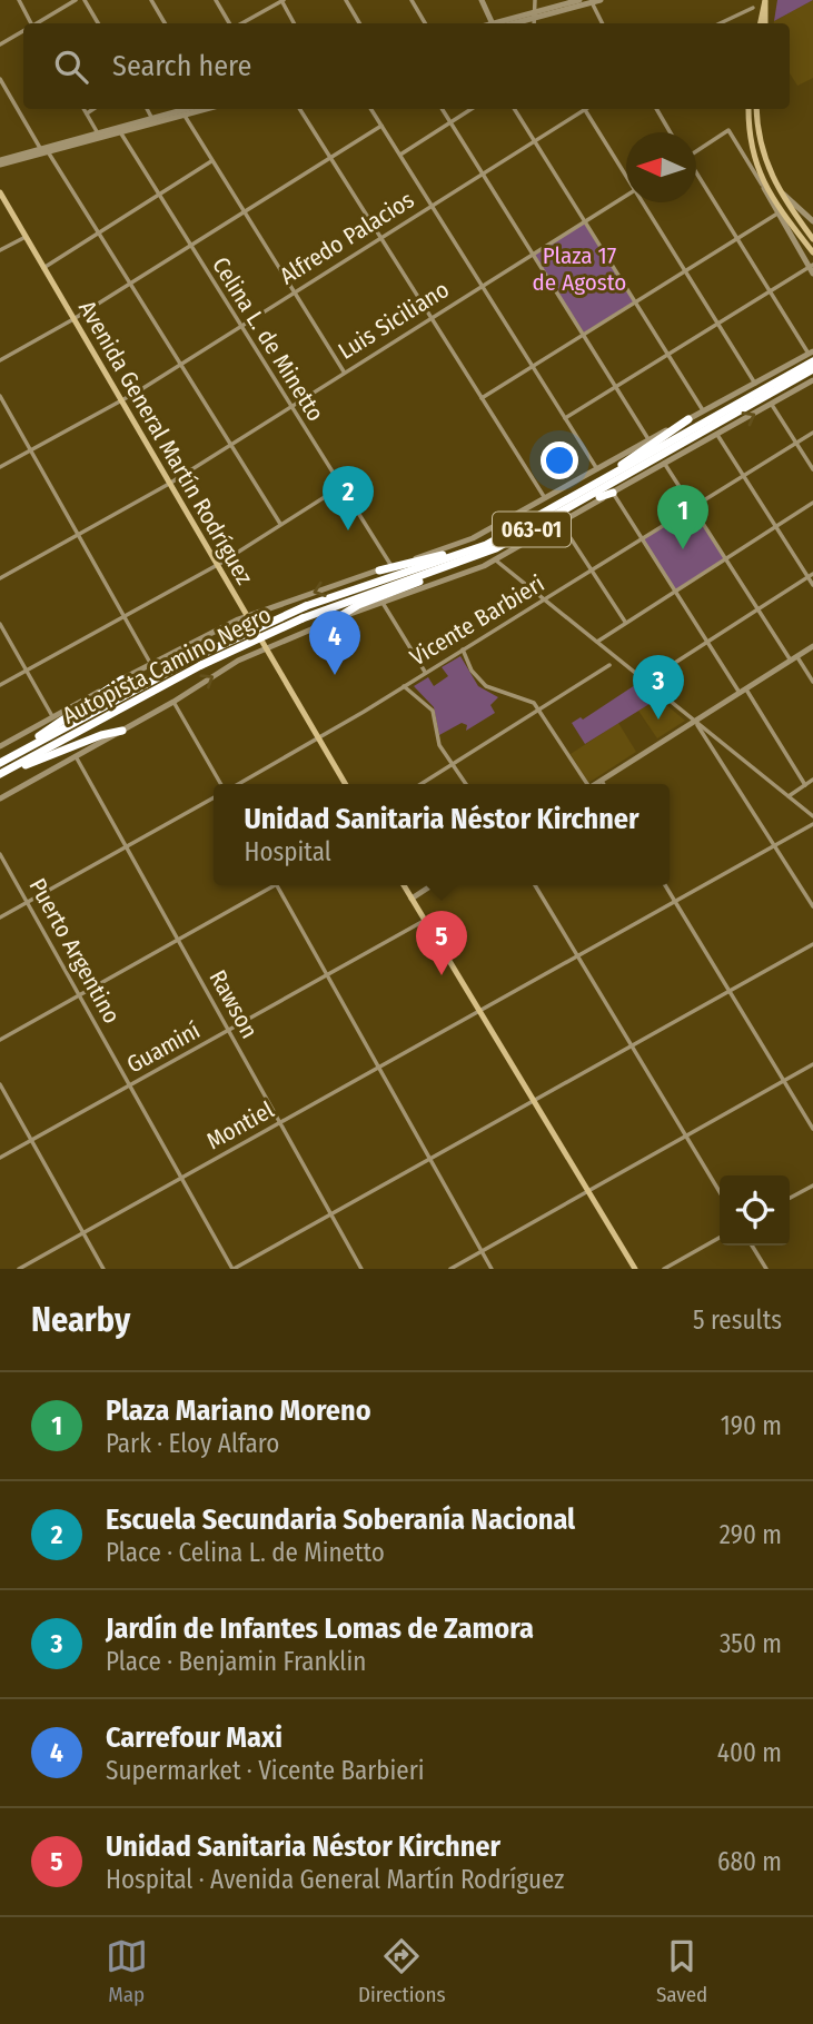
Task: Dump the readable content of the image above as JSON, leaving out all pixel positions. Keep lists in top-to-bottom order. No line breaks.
{"streets":{"highway":["063-01","Autopista Camino Negro"],"main road":["Avenida General Martín Rodríguez"],"street":["Alfredo Palacios","Luis Siciliano","Celina L. de Minetto","Vicente Barbieri","Puerto Argentino","Rawson","Guaminí","Montiel"]},"crossings":[["Alfredo Palacios","Celina L. de Minetto"],["Alfredo Palacios","Avenida General Martín Rodríguez"],["Luis Siciliano","Celina L. de Minetto"],["Luis Siciliano","Avenida General Martín Rodríguez"],["Avenida General Martín Rodríguez","Vicente Barbieri"],["Puerto Argentino","Guaminí"],["Puerto Argentino","Montiel"],["Rawson","Guaminí"],["Rawson","Montiel"]],"parks":["Plaza 17 de Agosto"],"north":"left","page":{"search":"Search here","pins":["2","1","4","3","5"],"popup":["Unidad Sanitaria Néstor Kirchner","Hospital"],"heading":["Nearby","5 results"],"list":[{"mark":"1","name":"Plaza Mariano Moreno","note":"Park · Eloy Alfaro","value":"190 m"},{"mark":"2","name":"Escuela Secundaria Soberanía Nacional","note":"Place · Celina L. de Minetto","value":"290 m"},{"mark":"3","name":"Jardín de Infantes Lomas de Zamora","note":"Place · Benjamin Franklin","value":"350 m"},{"mark":"4","name":"Carrefour Maxi","note":"Supermarket · Vicente Barbieri","value":"400 m"},{"mark":"5","name":"Unidad Sanitaria Néstor Kirchner","note":"Hospital · Avenida General Martín Rodríguez","value":"680 m"}],"nav":["Map","Directions","Saved"]}}
